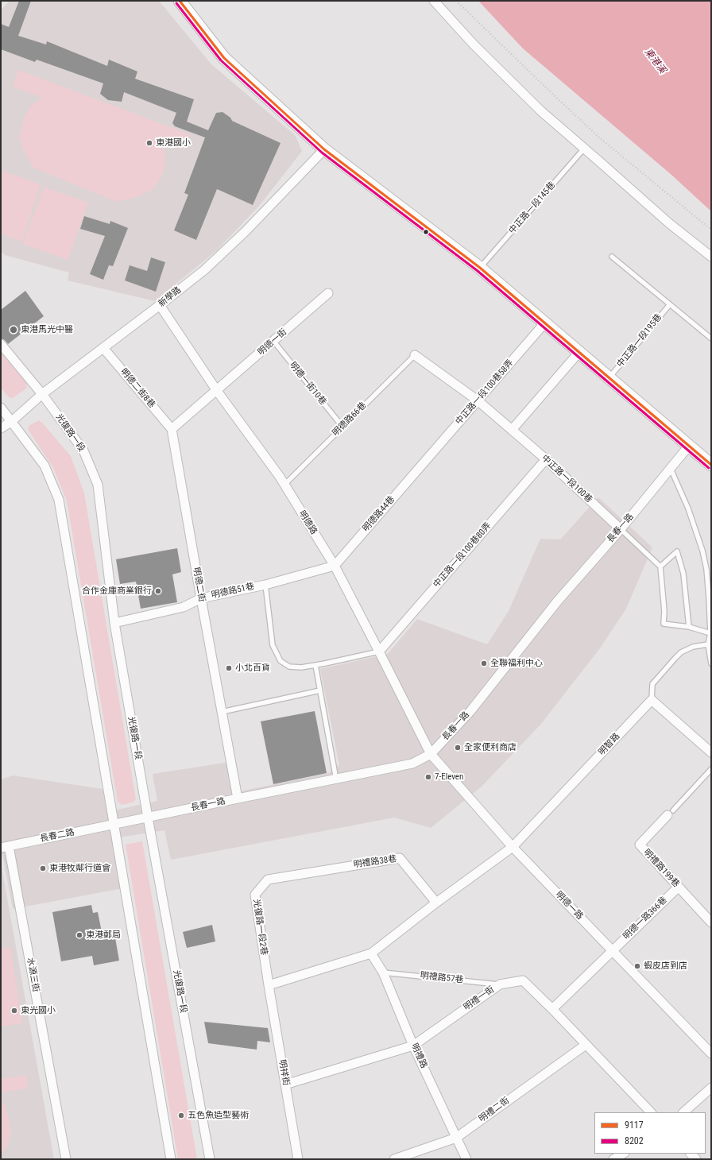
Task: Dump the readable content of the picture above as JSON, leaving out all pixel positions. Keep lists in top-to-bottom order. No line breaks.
{"streets":{"street":["新學路","明德一街","明德二街8巷","中正路一段100巷58弄","光復路一段","中正路一段100巷","明德路44巷","明德路","長春一路","中正路一段100巷80弄","明德二街","明德路51巷","明智路","長春二路","明禮路38巷","明禮路199巷","明德一路","明德一路366巷","光復路一段2巷","水源三街","明禮一街","明禮路","明祥街","明禮二街"],"lane":["中正路一段145巷","中正路一段195巷","明德一街10巷","明德路66巷","明禮路57巷"]},"crossings":[["新學路","明德二街8巷"],["新學路","光復路一段"],["新學路","明德路"],["明德一街","明德一街10巷"],["明德一街","明德路"],["明德一街10巷","明德路66巷"],["明德二街8巷","明德二街"],["中正路一段100巷58弄","中正路一段100巷"],["中正路一段100巷58弄","明德路44巷"],["明德路66巷","中正路一段100巷"],["明德路66巷","明德路"],["光復路一段","長春一路"],["光復路一段","明德路51巷"],["中正路一段100巷","長春一路"],["中正路一段100巷","中正路一段100巷80弄"],["明德路44巷","明德路"],["明德路44巷","明德路51巷"],["明德路","長春一路"],["明德路","中正路一段100巷80弄"],["明德路","明德路51巷"],["明德路","明德一路"],["長春一路","明德二街"],["長春一路","長春二路"],["長春一路","明德一路"],["明德二街","明德路51巷"],["明智路","明德一路"],["長春二路","水源三街"],["明禮路38巷","光復路一段2巷"],["明禮路199巷","明德一路366巷"],["明德一路","明德一路366巷"],["明德一路366巷","明禮一街"],["光復路一段2巷","明祥街"],["明禮路57巷","明禮一街"],["明禮路57巷","明禮路"],["明禮一街","明禮路"],["明禮一街","明祥街"],["明禮一街","明禮二街"],["明禮路","明禮二街"]],"water":["東港溪"],"places":["東港國小","東港馬光中醫","合作金庫商業銀行","全聯福利中心","小北百貨","全家便利商店","7-Eleven","東港牧鄰行道會","東港郵局","蝦皮店到店","東光國小","五色魚造型藝術"],"lines":["transit line 9117","transit line 8202"],"legend":["9117","8202"]}
